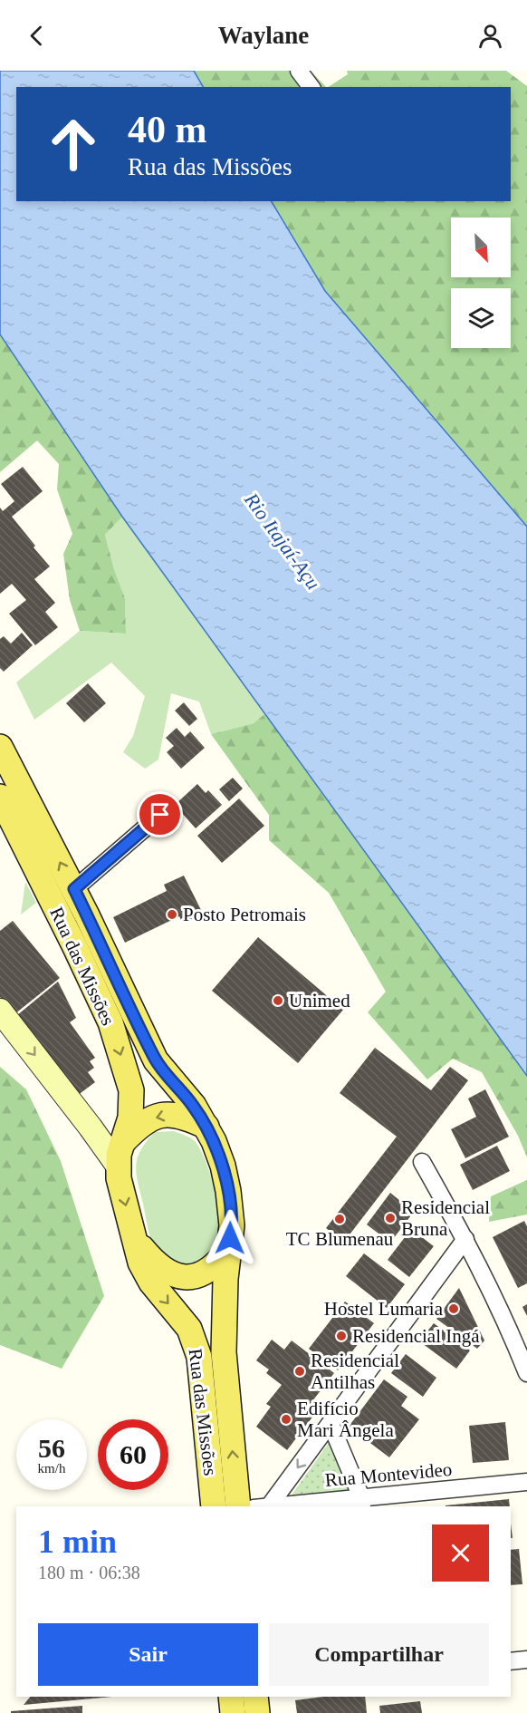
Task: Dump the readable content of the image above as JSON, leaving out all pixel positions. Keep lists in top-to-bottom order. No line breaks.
{"streets":{"main road":["Rua das Missões"],"street":["Rua Montevideo"]},"water":["Rio Itajaí-Açu"],"places":["Posto Petromais","Unimed","Residencial Bruna","TC Blumenau","Hostel Lumaria","Residencial Ingá","Residencial Antilhas","Edifício Mari Ângela"],"north":"bottom right","page":{"header":"Waylane","turn":["40 m","Rua das Missões"],"speed":"56 km/h","limit":"60","heading":["1 min","180 m · 06:38"],"buttons":["Sair","Compartilhar"]}}
